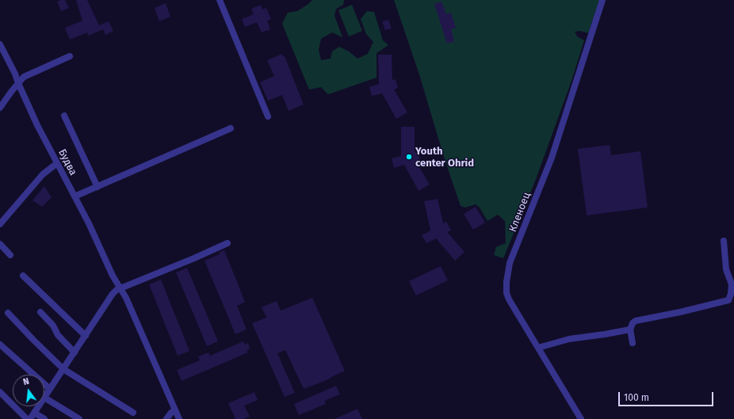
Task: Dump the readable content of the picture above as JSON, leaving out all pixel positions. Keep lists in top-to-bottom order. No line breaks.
{"streets":{"street":["Будва","Кленоец"]},"places":["Youth center Ohrid"],"scale_bar":"100 m","north":"top"}
